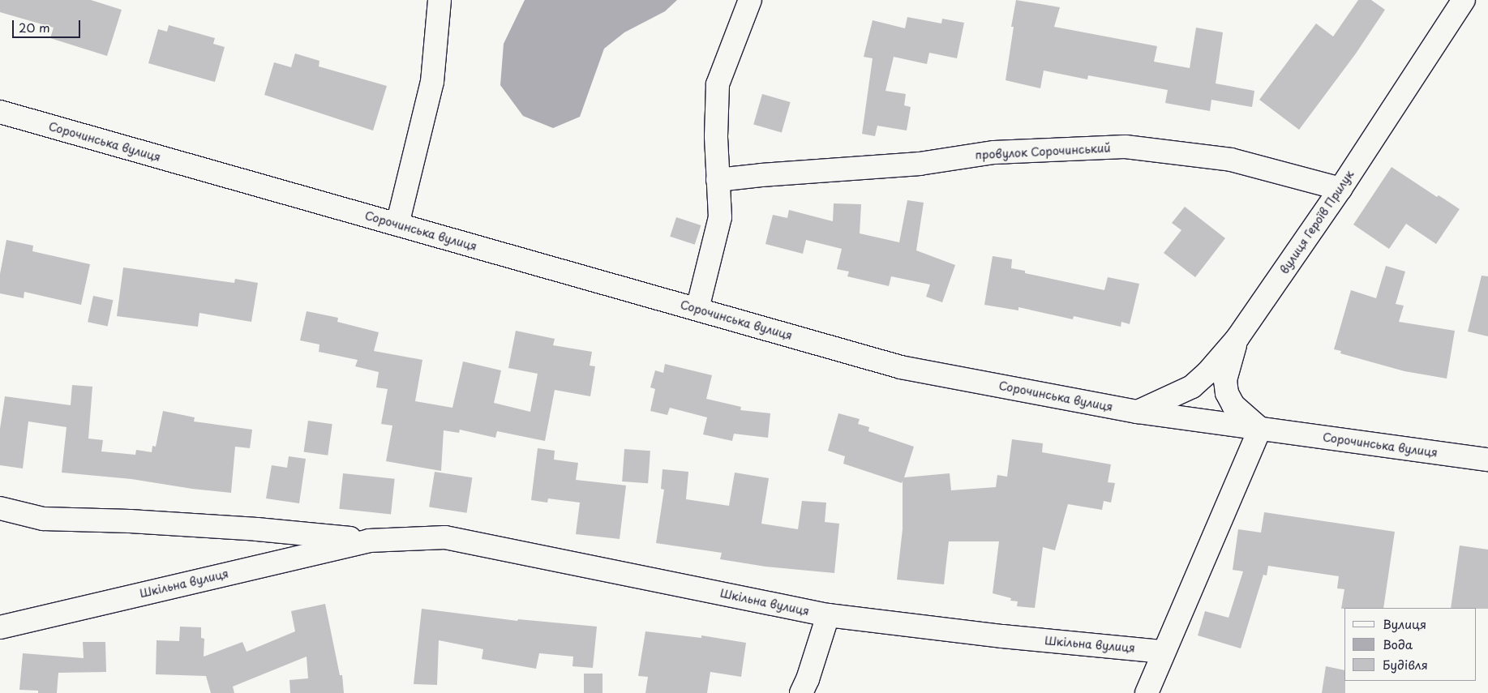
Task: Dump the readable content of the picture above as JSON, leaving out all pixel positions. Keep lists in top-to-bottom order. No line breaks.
{"streets":{"street":["Сорочинська вулиця","провулок Сорочинський","вулиця Героїв Прилук","Шкільна вулиця"]},"crossings":[["Сорочинська вулиця","вулиця Героїв Прилук"],["провулок Сорочинський","вулиця Героїв Прилук"]],"legend":["Вулиця","Вода","Будівля"],"scale_bar":"20 m"}
